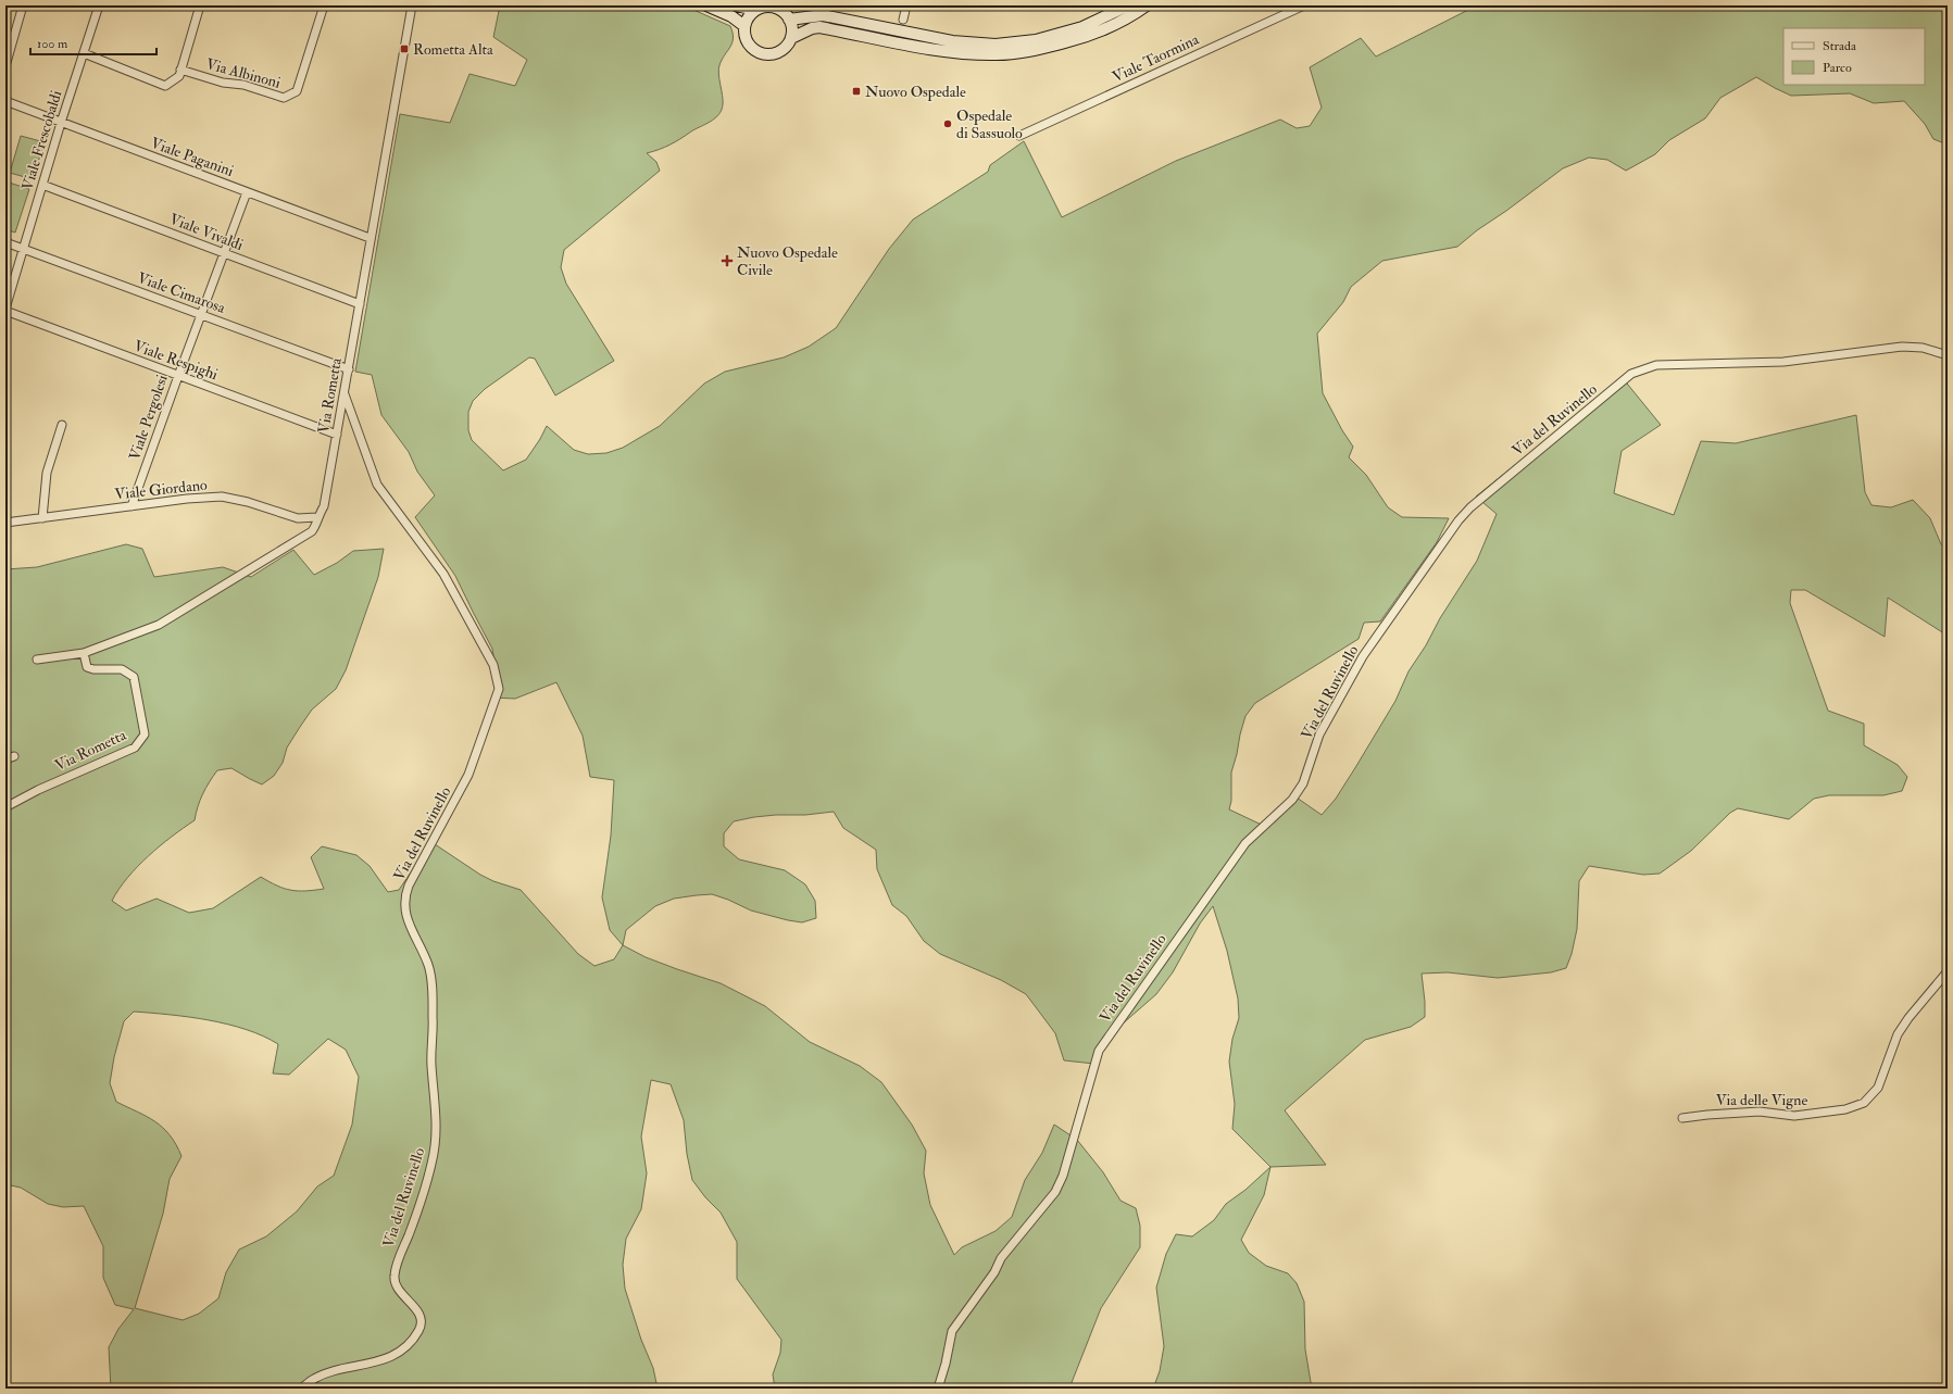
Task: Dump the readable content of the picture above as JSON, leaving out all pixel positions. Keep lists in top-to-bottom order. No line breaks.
{"streets":{"street":["Viale Taormina","Via Albinoni","Viale Frescobaldi","Viale Paganini","Viale Vivaldi","Viale Cimarosa","Viale Respighi","Via Rometta","Viale Pergolesi","Via del Ruvinello","Viale Giordano","Via delle Vigne"]},"crossings":[["Viale Frescobaldi","Viale Paganini"],["Viale Frescobaldi","Viale Vivaldi"],["Viale Frescobaldi","Viale Cimarosa"],["Viale Frescobaldi","Viale Respighi"],["Viale Paganini","Via Rometta"],["Viale Paganini","Viale Pergolesi"],["Viale Vivaldi","Via Rometta"],["Viale Vivaldi","Viale Pergolesi"],["Viale Cimarosa","Via Rometta"],["Viale Cimarosa","Viale Pergolesi"],["Viale Respighi","Via Rometta"],["Viale Respighi","Viale Pergolesi"],["Via Rometta","Via del Ruvinello"],["Via Rometta","Viale Giordano"],["Viale Pergolesi","Viale Giordano"]],"places":{"transit":["Rometta Alta","Nuovo Ospedale"],"other":["Ospedale di Sassuolo"],"health":["Nuovo Ospedale Civile"]},"legend":["Strada","Parco"],"scale_bar":"100 m"}
